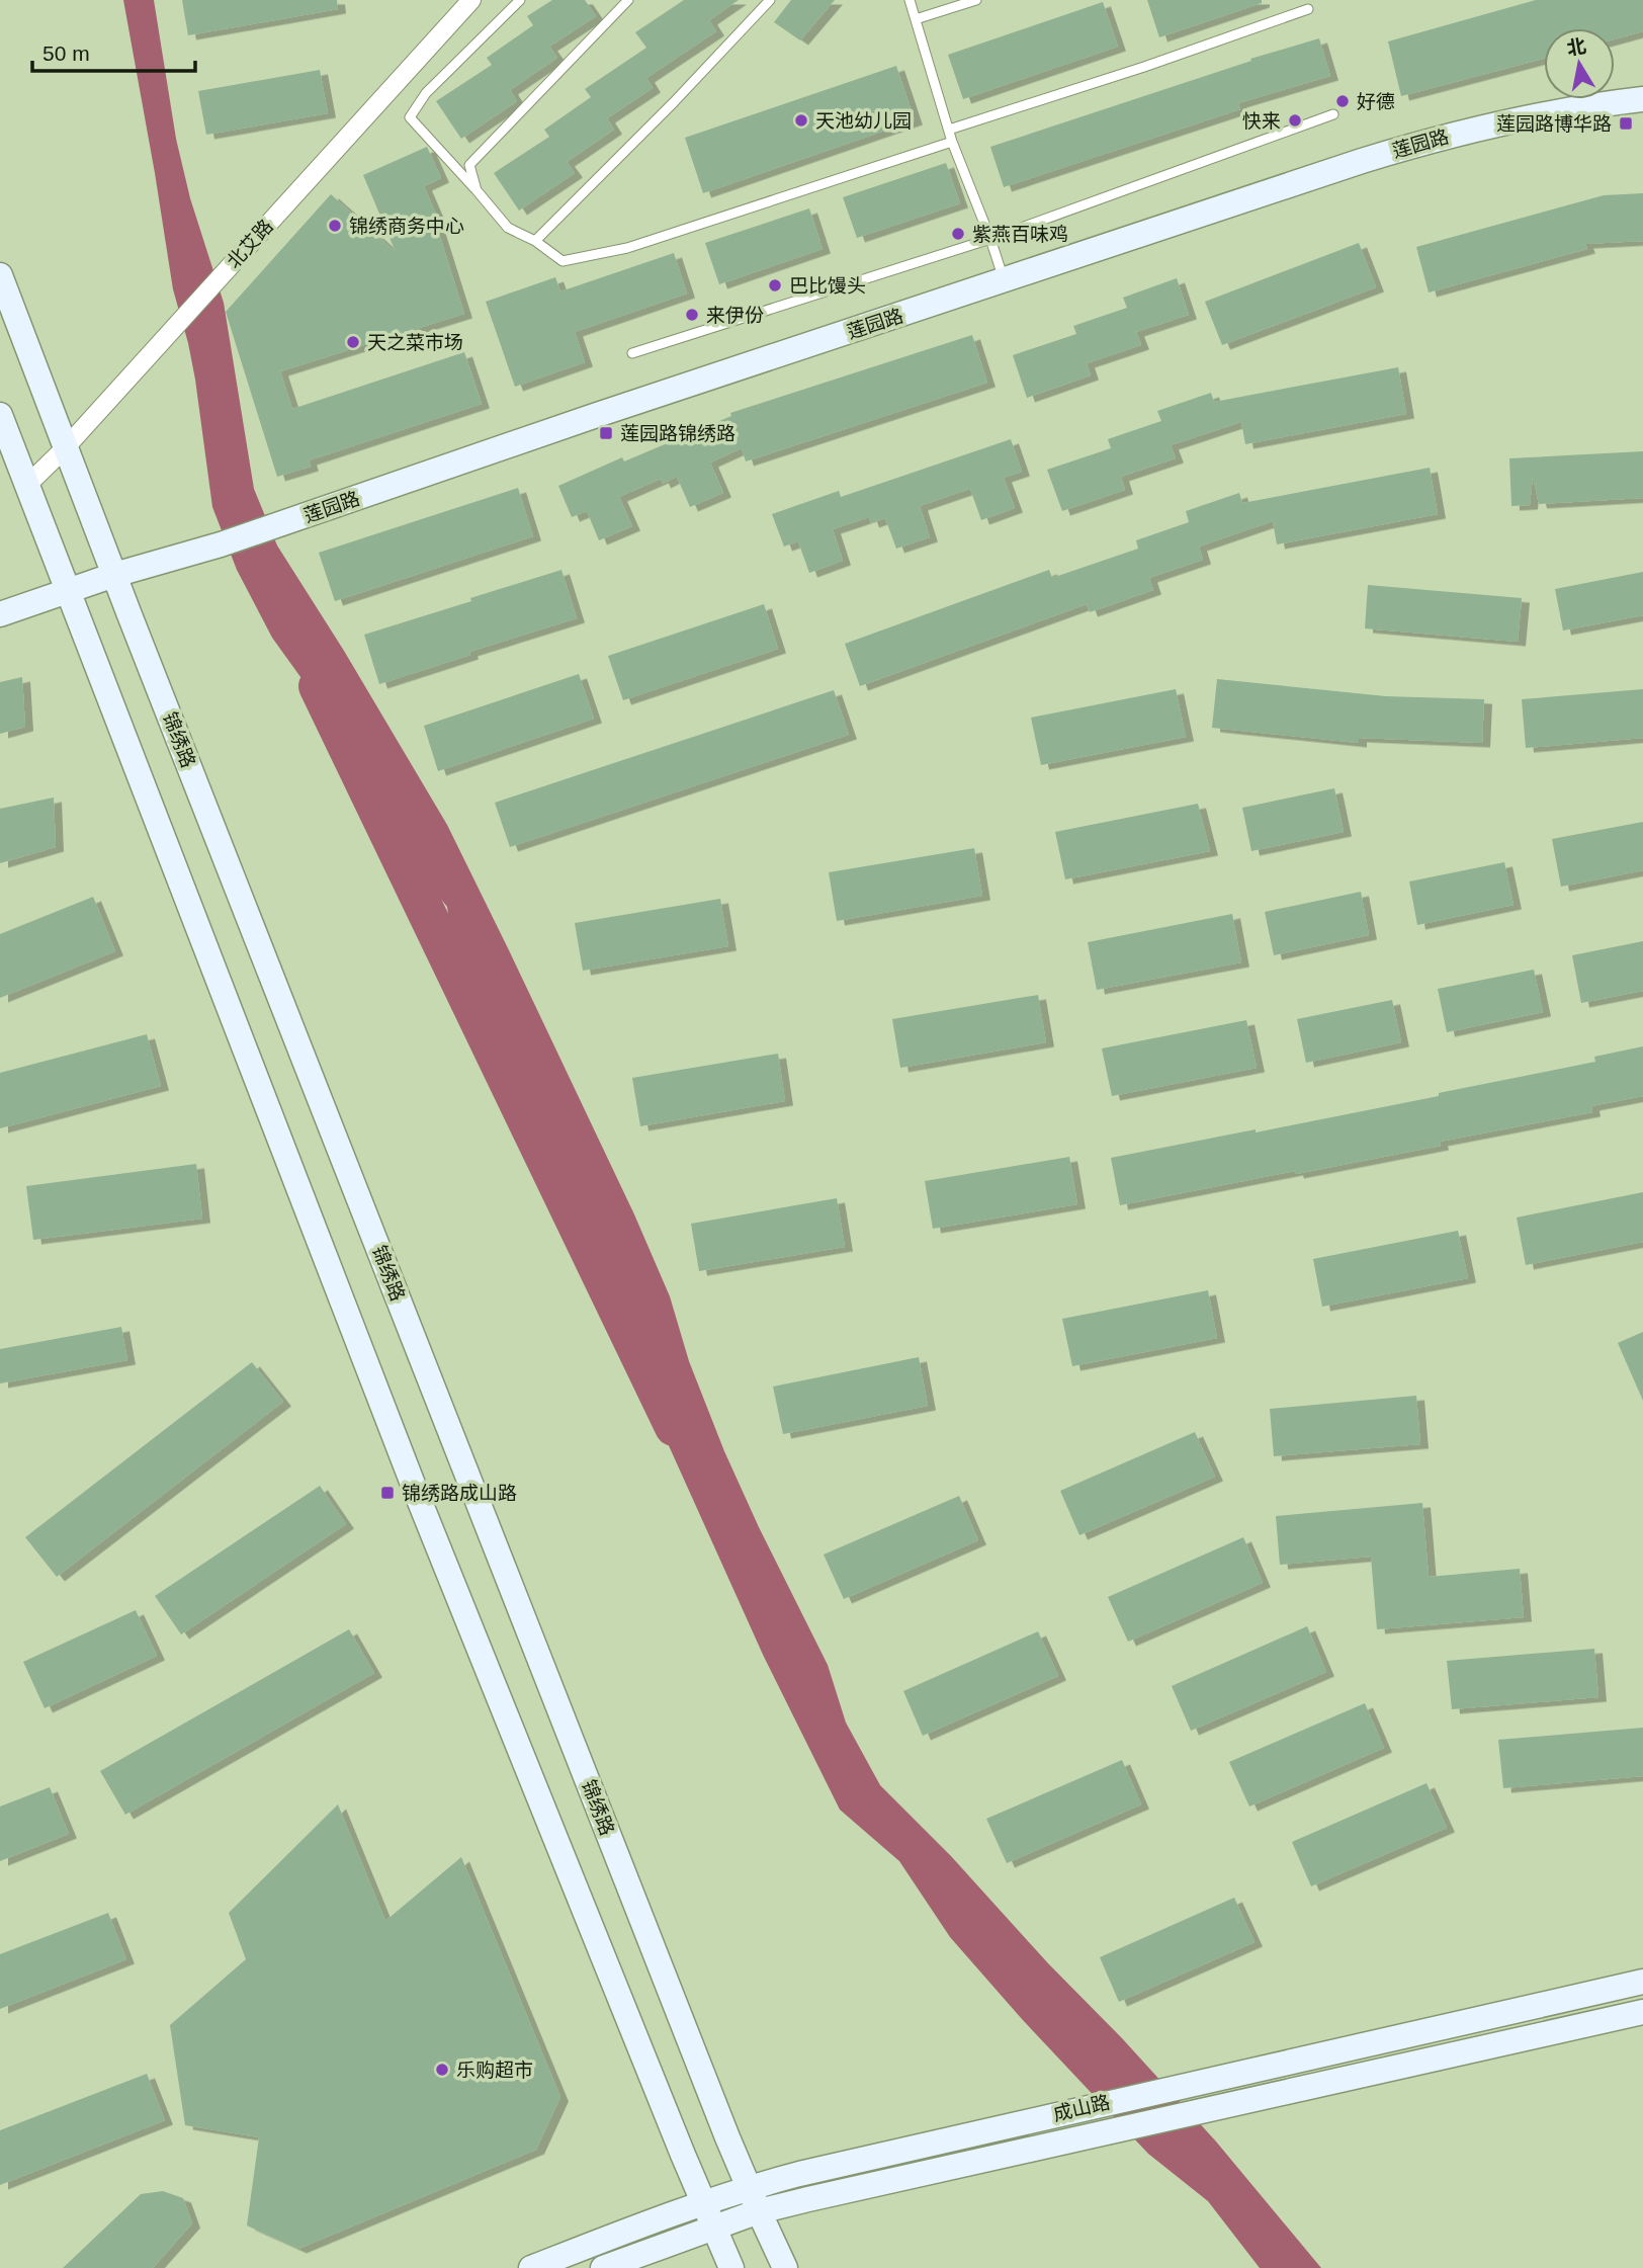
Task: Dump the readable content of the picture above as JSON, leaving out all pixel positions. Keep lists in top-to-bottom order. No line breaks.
{"streets":{"main road":["莲园路","锦绣路","成山路"],"street":["北艾路"]},"crossings":[["莲园路","锦绣路"],["北艾路","锦绣路"],["锦绣路","成山路"]],"places":{"other":["好德","天池幼儿园","快来","锦绣商务中心","紫燕百味鸡","巴比馒头","来伊份","天之菜市场","乐购超市"],"transit":["莲园路博华路","莲园路锦绣路","锦绣路成山路"]},"scale_bar":"50 m","north":"top"}
